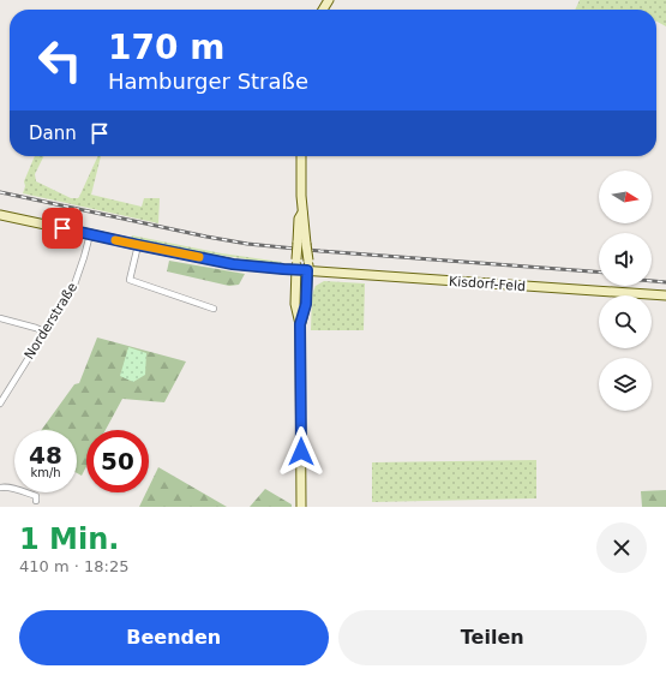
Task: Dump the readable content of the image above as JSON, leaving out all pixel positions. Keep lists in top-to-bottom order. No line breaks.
{"streets":{"main road":["Kisdorf-Feld"],"street":["Norderstraße"]},"crossings":[["Kisdorf-Feld","Norderstraße"]],"north":"right","page":{"turn":["170 m","Hamburger Straße"],"then":"Dann","speed":"48 km/h","limit":"50","heading":["1 Min.","410 m · 18:25"],"buttons":["Beenden","Teilen"]}}
